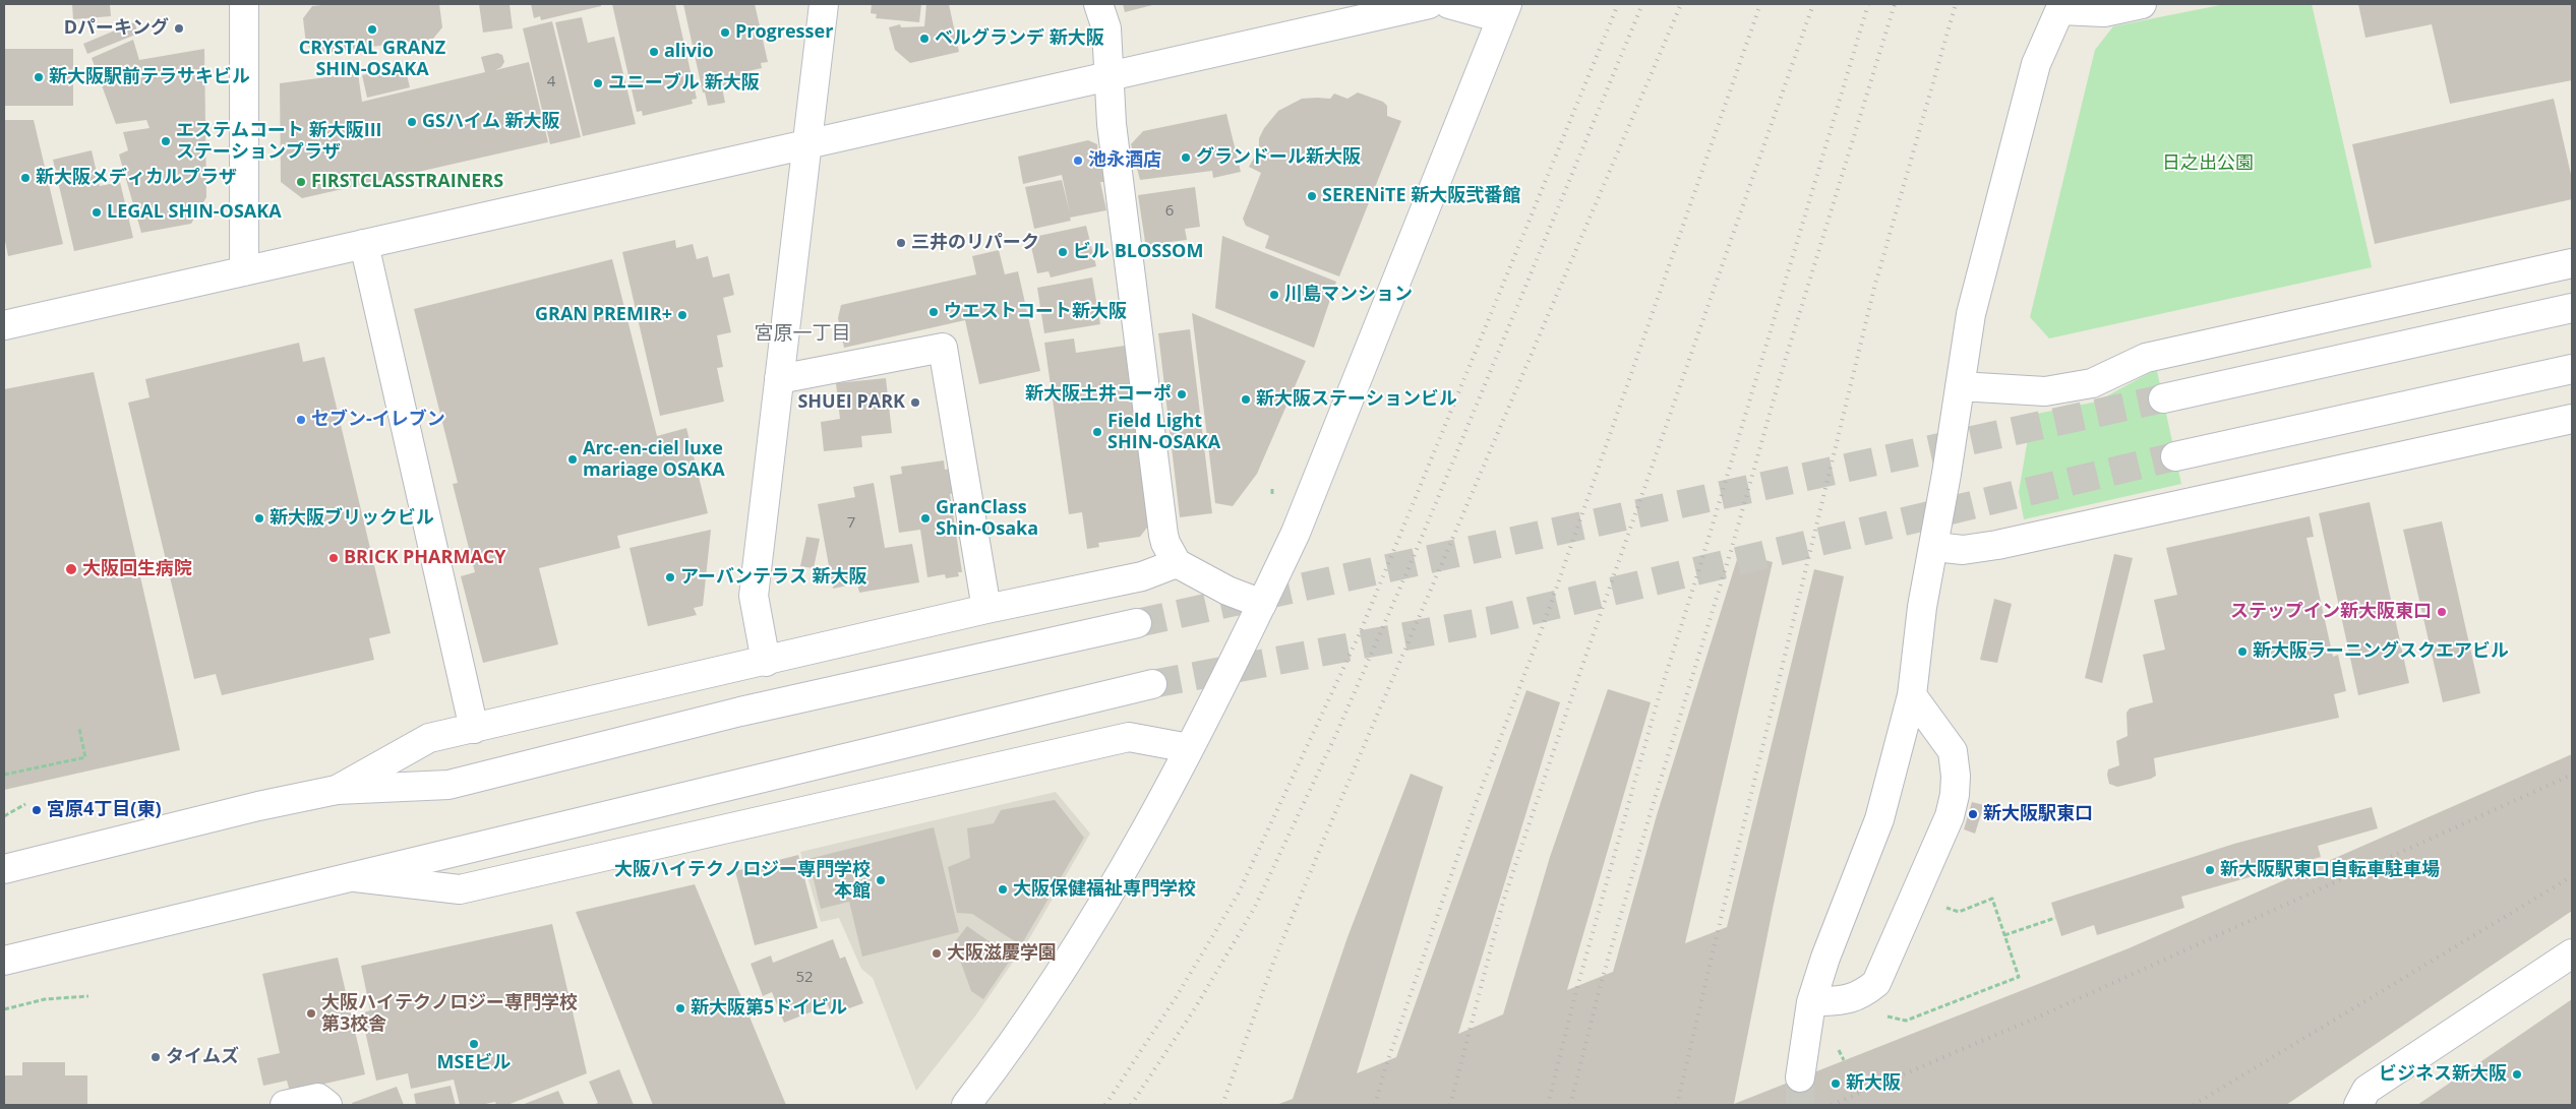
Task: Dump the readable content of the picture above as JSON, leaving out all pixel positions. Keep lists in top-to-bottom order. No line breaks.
{"districts":["宮原一丁目"],"parks":["日之出公園"],"places":["Dパーキング","CRYSTAL GRANZ SHIN-OSAKA","Progresser","ベルグランデ 新大阪","alivio","新大阪駅前テラサキビル","ユニーブル 新大阪","GSハイム 新大阪","エステムコート 新大阪III ステーションプラザ","グランドール新大阪","池永酒店","新大阪メディカルプラザ","FIRSTCLASSTRAINERS","SERENiTE 新大阪弐番館","LEGAL SHIN-OSAKA","三井のリパーク","ビル BLOSSOM","川島マンション","ウエストコート新大阪","GRAN PREMIR+","新大阪土井コーポ","新大阪ステーションビル","SHUEI PARK","セブン-イレブン","Field Light SHIN-OSAKA","Arc-en-ciel luxe mariage OSAKA","新大阪ブリックビル","GranClass Shin-Osaka","BRICK PHARMACY","大阪回生病院","アーバンテラス 新大阪","ステップイン新大阪東口","新大阪ラーニングスクエアビル","宮原4丁目(東)","新大阪駅東口","新大阪駅東口自転車駐車場","大阪ハイテクノロジー専門学校 本館","大阪保健福祉専門学校","大阪滋慶学園","新大阪第5ドイビル","大阪ハイテクノロジー専門学校 第3校舎","MSEビル","タイムズ","ビジネス新大阪","新大阪"],"house_numbers":["4","6","7","52"]}
